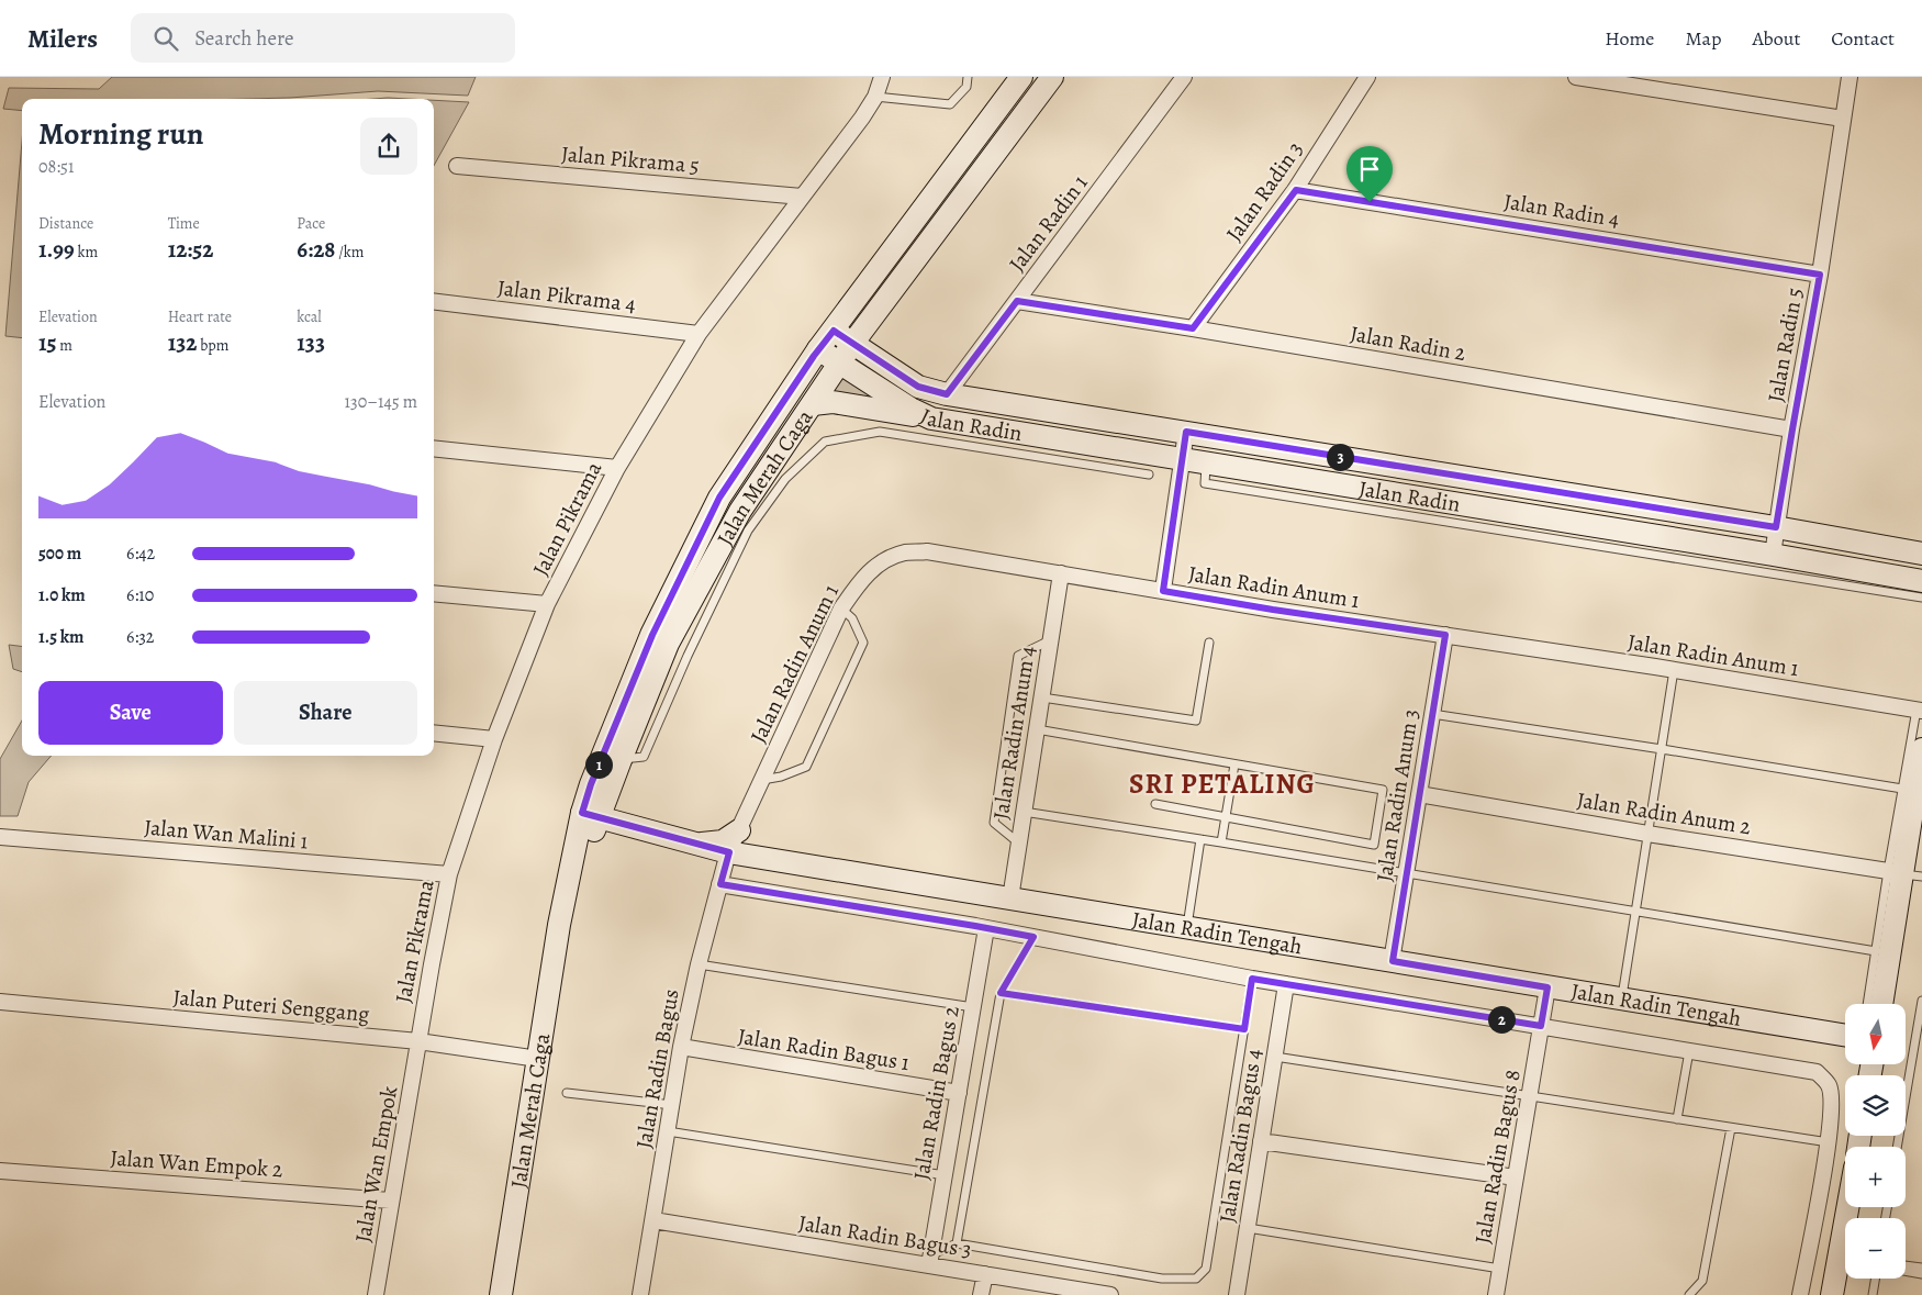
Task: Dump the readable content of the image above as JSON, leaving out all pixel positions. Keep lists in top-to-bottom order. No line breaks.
{"streets":{"street":["Jalan Pikrama 5","Jalan Radin 3","Jalan Radin 4","Jalan Radin 1","Jalan Pikrama 4","Jalan Radin 2","Jalan Radin 5","Jalan Radin","Jalan Merah Caga","Jalan Pikrama","Jalan Radin Anum 1","Jalan Radin Anum 4","Jalan Radin Anum 3","Jalan Radin Anum 2","Jalan Wan Malini 1","Jalan Radin Tengah","Jalan Puteri Senggang","Jalan Radin Bagus 1","Jalan Radin Bagus","Jalan Radin Bagus 2","Jalan Radin Bagus 4","Jalan Radin Bagus 8","Jalan Wan Empok 2","Jalan Wan Empok","Jalan Radin Bagus 3"]},"crossings":[["Jalan Pikrama 5","Jalan Pikrama"],["Jalan Radin 3","Jalan Radin 4"],["Jalan Radin 3","Jalan Radin 2"],["Jalan Radin 4","Jalan Radin 5"],["Jalan Radin 1","Jalan Radin 2"],["Jalan Radin 1","Jalan Radin"],["Jalan Pikrama 4","Jalan Pikrama"],["Jalan Radin 2","Jalan Radin 5"],["Jalan Radin 5","Jalan Radin"],["Jalan Radin","Jalan Merah Caga"],["Jalan Merah Caga","Jalan Radin Tengah"],["Jalan Merah Caga","Jalan Puteri Senggang"],["Jalan Pikrama","Jalan Wan Malini 1"],["Jalan Pikrama","Jalan Puteri Senggang"],["Jalan Pikrama","Jalan Wan Empok"],["Jalan Radin Anum 1","Jalan Radin Anum 4"],["Jalan Radin Anum 1","Jalan Radin Anum 3"],["Jalan Radin Anum 1","Jalan Radin Tengah"],["Jalan Radin Anum 1","Jalan Radin Bagus"],["Jalan Radin Anum 4","Jalan Radin Tengah"],["Jalan Radin Anum 3","Jalan Radin Anum 2"],["Jalan Radin Anum 3","Jalan Radin Tengah"],["Jalan Radin Tengah","Jalan Radin Bagus"],["Jalan Radin Tengah","Jalan Radin Bagus 2"],["Jalan Radin Tengah","Jalan Radin Bagus 4"],["Jalan Radin Tengah","Jalan Radin Bagus 8"],["Jalan Puteri Senggang","Jalan Wan Empok"],["Jalan Radin Bagus 1","Jalan Radin Bagus"],["Jalan Radin Bagus 1","Jalan Radin Bagus 2"],["Jalan Radin Bagus","Jalan Radin Bagus 3"],["Jalan Radin Bagus 2","Jalan Radin Bagus 3"],["Jalan Wan Empok 2","Jalan Wan Empok"]],"districts":["SRI PETALING"],"north":"bottom","page":{"header":"Milers","search":"Search here","nav":["Home","Map","About","Contact"],"heading":["Morning run","08:51"],"stats":[["Distance","1.99 km"],["Time","12:52"],["Pace","6:28 /km"],["Elevation","15 m"],["Heart rate","132 bpm"],["kcal","133"]],"chart":["Elevation","130–145 m"],"pins":["3","1","2"],"list":[{"name":"500 m","note":"6:42"},{"name":"1.0 km","note":"6:10"},{"name":"1.5 km","note":"6:32"}],"buttons":["Save","Share"],"map_buttons":["+","−"]}}
